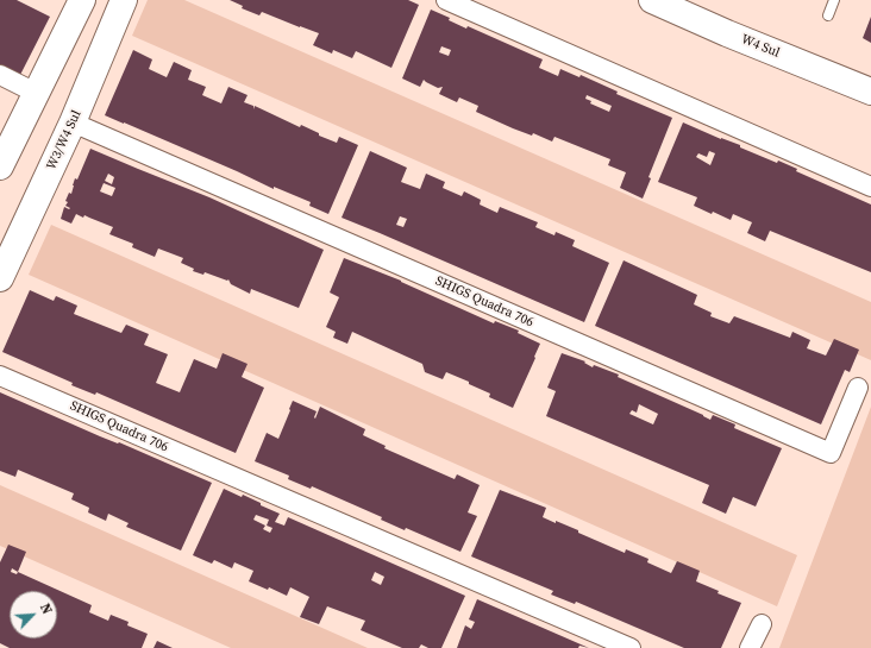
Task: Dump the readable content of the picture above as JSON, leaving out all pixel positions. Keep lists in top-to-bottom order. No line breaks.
{"streets":{"main road":["W4 Sul","W3/W4 Sul"],"street":["SHIGS Quadra 706"]},"crossings":[["W3/W4 Sul","SHIGS Quadra 706"]],"north":"top right"}
